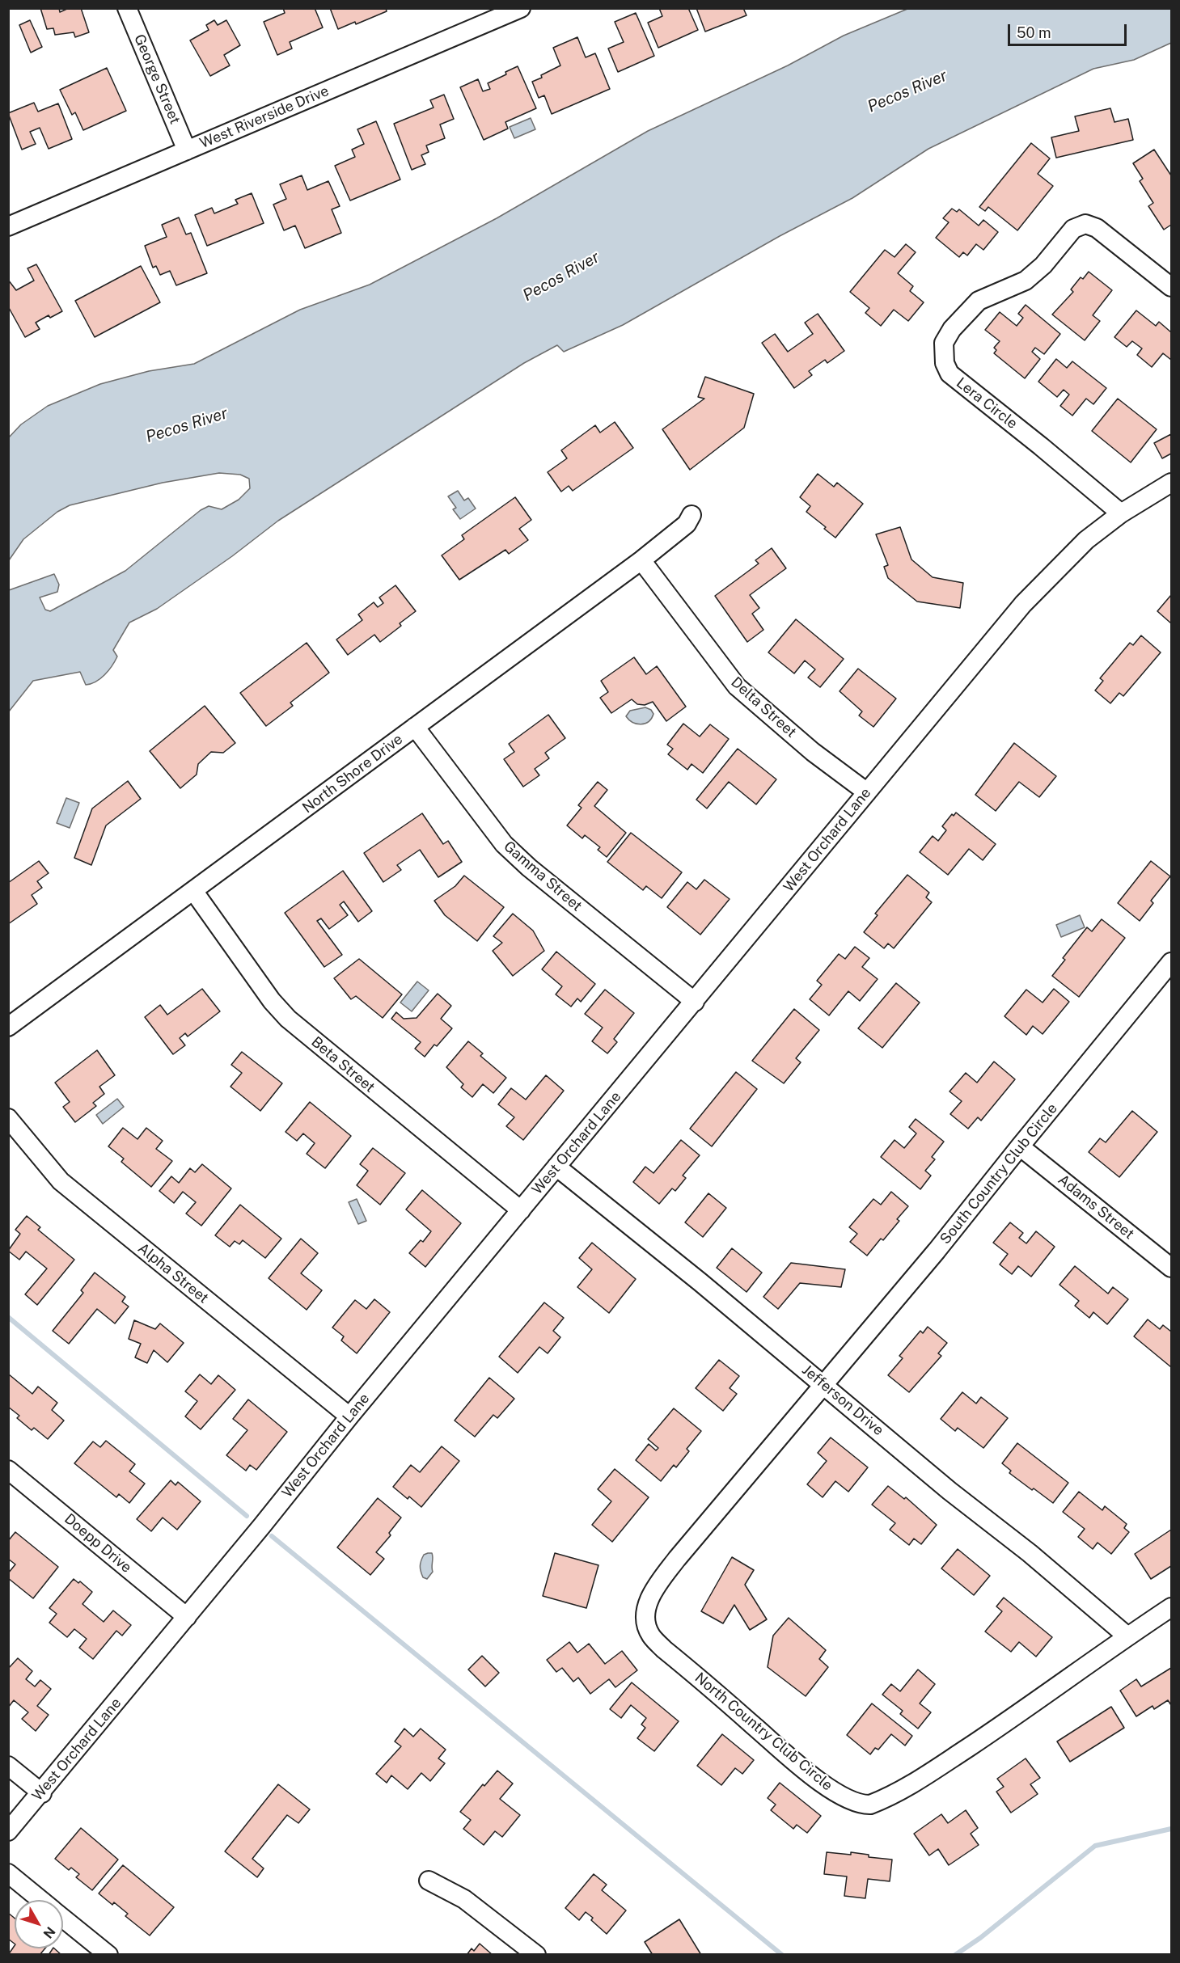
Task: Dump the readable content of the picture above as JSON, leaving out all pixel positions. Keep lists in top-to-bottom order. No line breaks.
{"streets":{"street":["George Street","West Riverside Drive","Lera Circle","Delta Street","North Shore Drive","West Orchard Lane","Gamma Street","Beta Street","South Country Club Circle","Adams Street","Alpha Street","Jefferson Drive","Doepp Drive","North Country Club Circle"]},"crossings":[["George Street","West Riverside Drive"],["Lera Circle","West Orchard Lane"],["Delta Street","North Shore Drive"],["Delta Street","West Orchard Lane"],["North Shore Drive","Gamma Street"],["North Shore Drive","Beta Street"],["West Orchard Lane","Gamma Street"],["West Orchard Lane","Beta Street"],["West Orchard Lane","Alpha Street"],["West Orchard Lane","Jefferson Drive"],["West Orchard Lane","Doepp Drive"],["South Country Club Circle","Adams Street"],["South Country Club Circle","Jefferson Drive"],["South Country Club Circle","North Country Club Circle"],["Jefferson Drive","North Country Club Circle"]],"water":["Pecos River"],"scale_bar":"50 m","north":"bottom right"}
